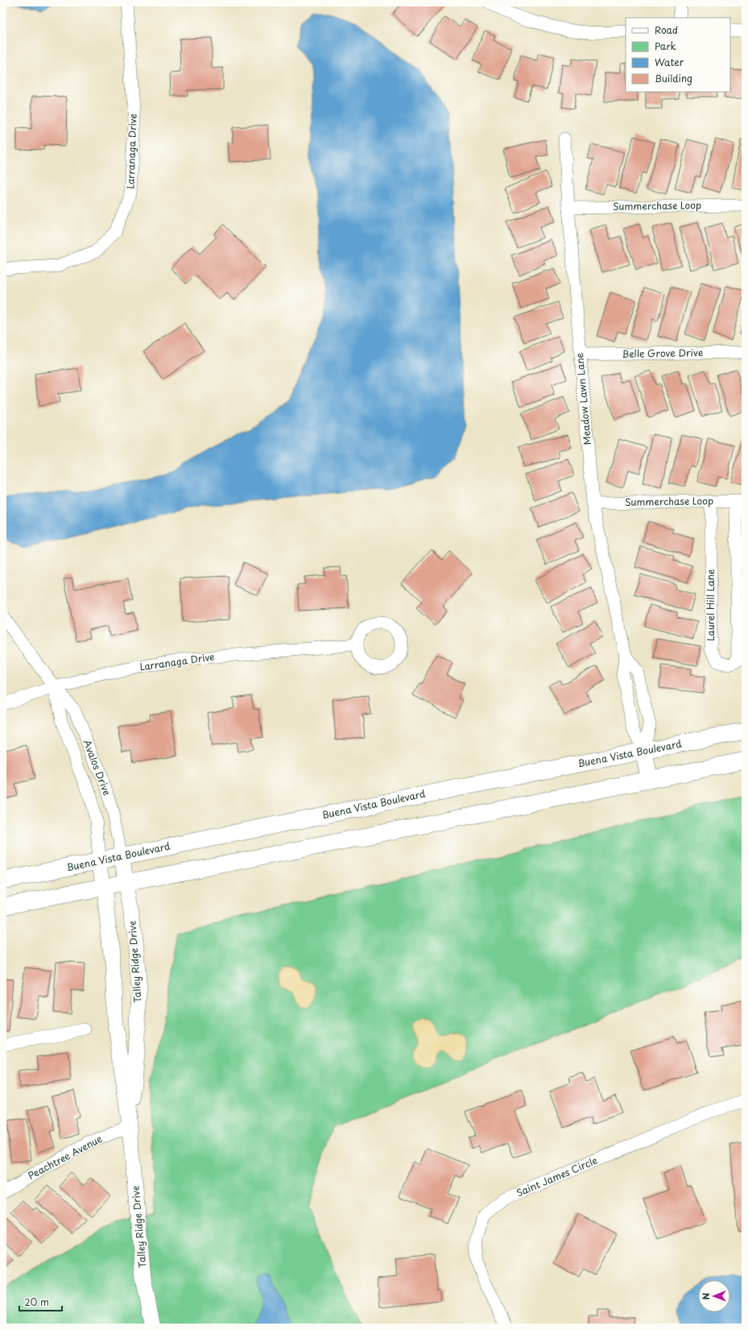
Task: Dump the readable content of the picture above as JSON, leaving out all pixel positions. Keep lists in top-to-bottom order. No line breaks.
{"streets":{"main road":["Buena Vista Boulevard"],"street":["Larranaga Drive","Summerchase Loop","Belle Grove Drive","Meadow Lawn Lane","Laurel Hill Lane","Avalos Drive","Talley Ridge Drive","Peachtree Avenue","Saint James Circle"]},"crossings":[["Larranaga Drive","Avalos Drive"],["Summerchase Loop","Meadow Lawn Lane"],["Summerchase Loop","Laurel Hill Lane"],["Belle Grove Drive","Meadow Lawn Lane"],["Meadow Lawn Lane","Buena Vista Boulevard"],["Buena Vista Boulevard","Avalos Drive"],["Buena Vista Boulevard","Talley Ridge Drive"],["Avalos Drive","Talley Ridge Drive"],["Talley Ridge Drive","Peachtree Avenue"]],"legend":["Road","Park","Water","Building"],"scale_bar":"20 m","north":"left"}
